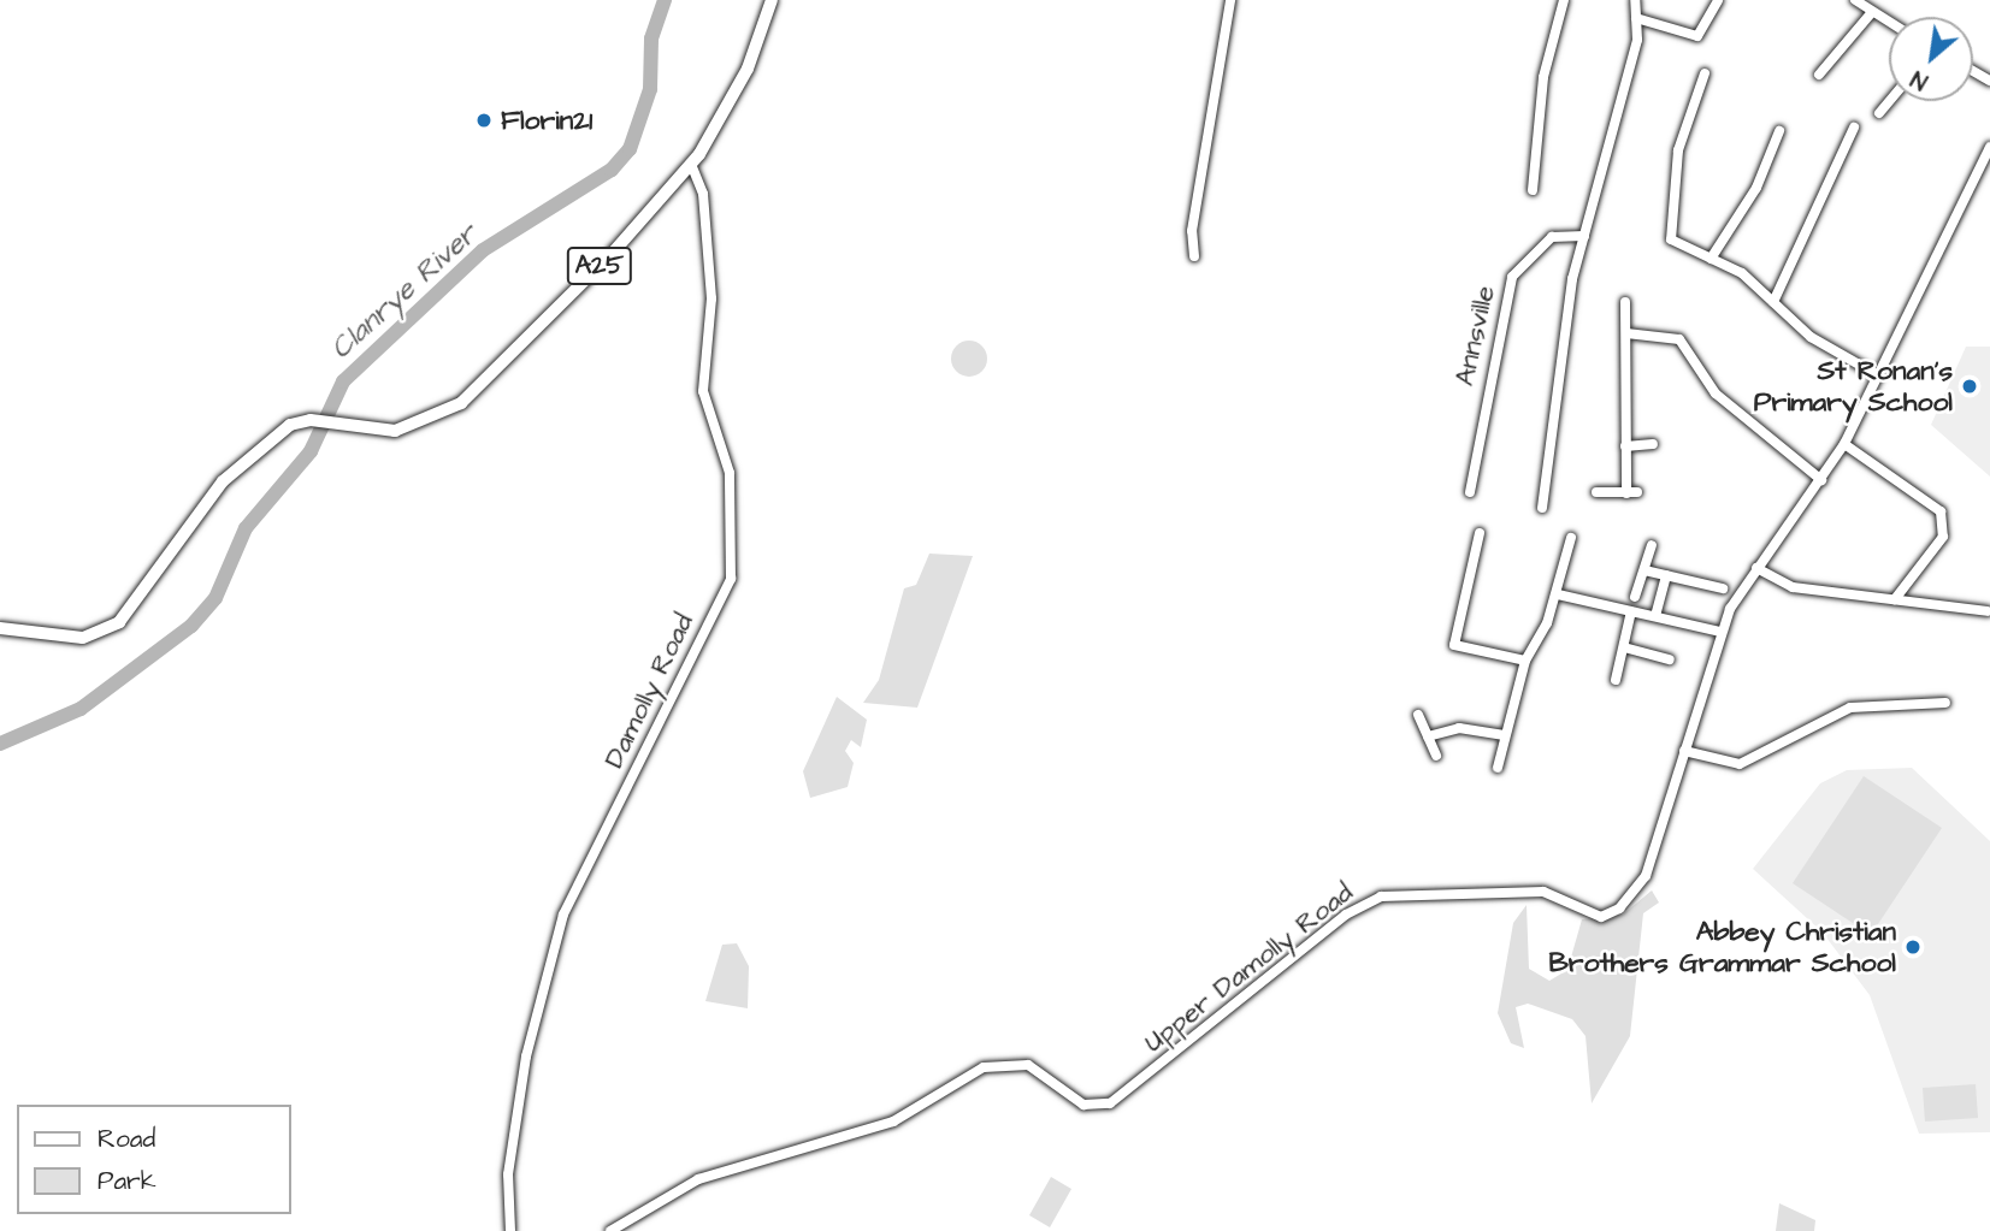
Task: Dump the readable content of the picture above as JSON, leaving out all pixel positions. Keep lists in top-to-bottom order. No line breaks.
{"streets":{"main road":["A25"],"street":["Annsville","Damolly Road","Upper Damolly Road"]},"crossings":[["A25","Damolly Road"]],"water":["Clanrye River"],"places":["Florin21","St Ronan's Primary School","Abbey Christian Brothers Grammar School"],"legend":["Road","Park"],"north":"bottom left"}
